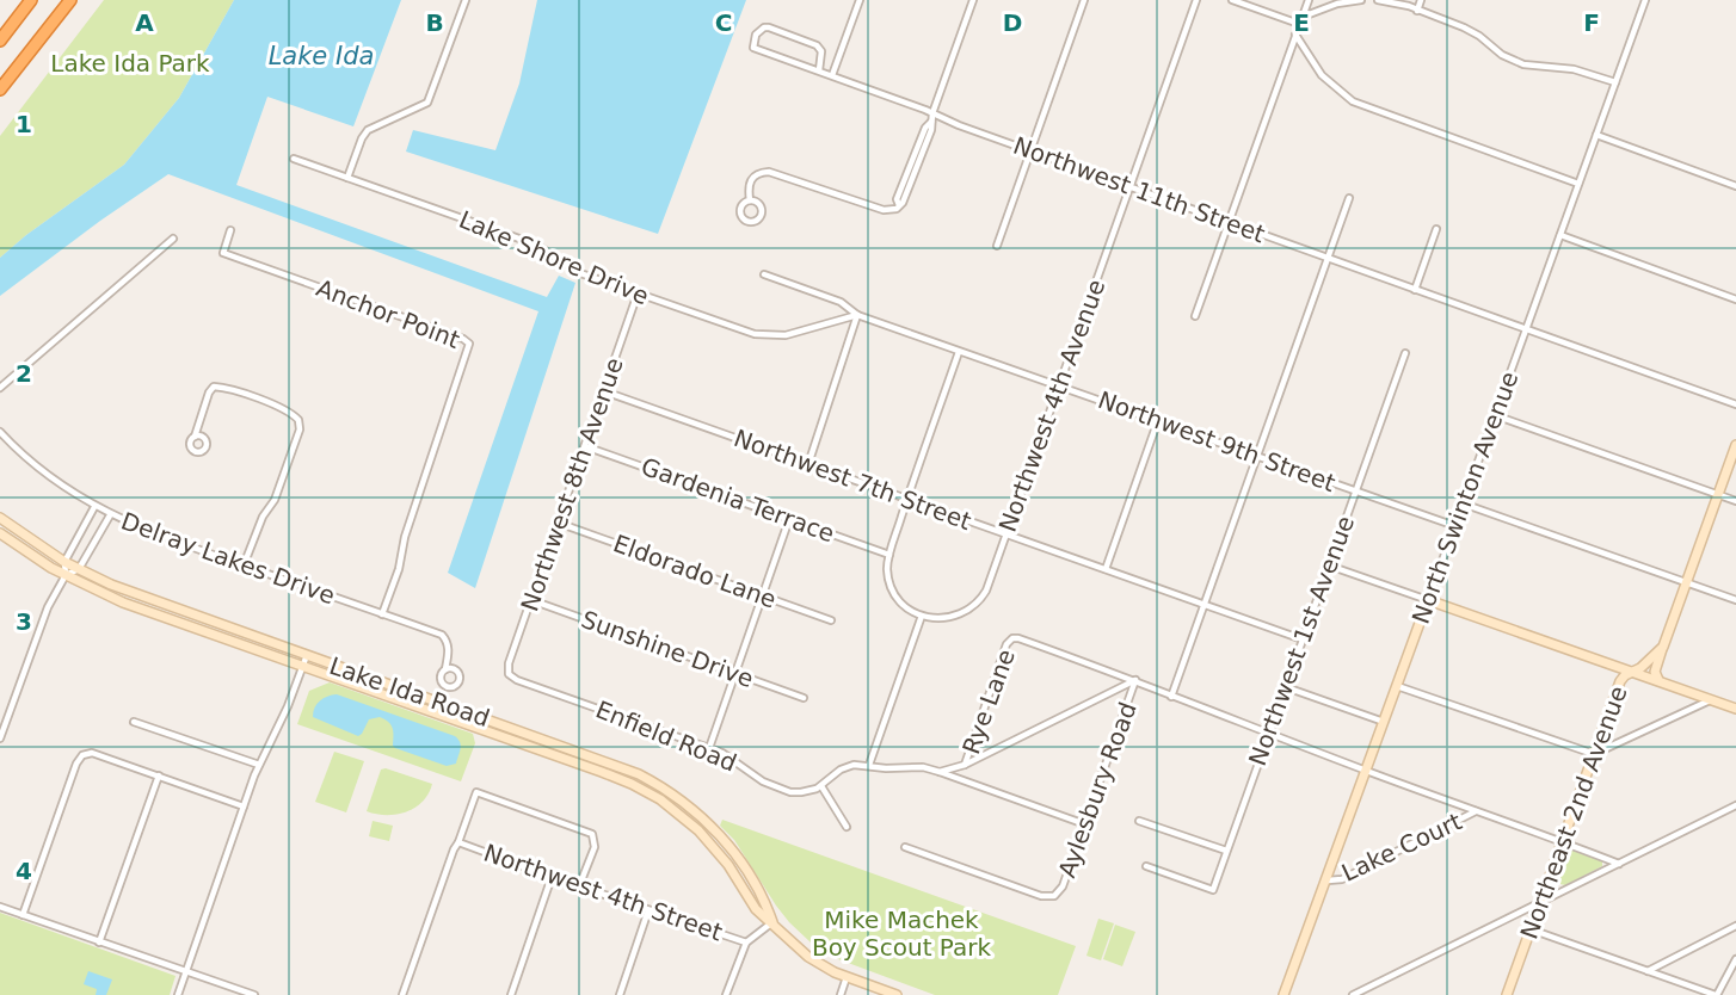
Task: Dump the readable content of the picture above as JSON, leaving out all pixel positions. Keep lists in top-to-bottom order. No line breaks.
{"streets":{"street":["Northwest 11th Street","Lake Shore Drive","Anchor Point","Northwest 4th Avenue","Northwest 9th Street","Northwest 7th Street","Northwest 8th Avenue","North Swinton Avenue","Gardenia Terrace","Delray Lakes Drive","Eldorado Lane","Northwest 1st Avenue","Sunshine Drive","Lake Ida Road","Rye Lane","Enfield Road","Aylesbury Road","Northeast 2nd Avenue","Lake Court","Northwest 4th Street"]},"crossings":[["Northwest 11th Street","Northwest 4th Avenue"],["Northwest 11th Street","North Swinton Avenue"],["Lake Shore Drive","Northwest 9th Street"],["Lake Shore Drive","Northwest 8th Avenue"],["Anchor Point","Delray Lakes Drive"],["Northwest 4th Avenue","Northwest 9th Street"],["Northwest 4th Avenue","Northwest 7th Street"],["Northwest 4th Avenue","Gardenia Terrace"],["Northwest 9th Street","North Swinton Avenue"],["Northwest 9th Street","Northwest 1st Avenue"],["Northwest 7th Street","Northwest 8th Avenue"],["Northwest 7th Street","Gardenia Terrace"],["Northwest 7th Street","Northwest 1st Avenue"],["Northwest 8th Avenue","Gardenia Terrace"],["Northwest 8th Avenue","Eldorado Lane"],["Northwest 8th Avenue","Sunshine Drive"],["Northwest 8th Avenue","Enfield Road"],["North Swinton Avenue","Lake Court"],["Rye Lane","Enfield Road"],["Rye Lane","Aylesbury Road"],["Enfield Road","Aylesbury Road"]],"water":["Lake Ida"],"parks":["Lake Ida Park","Mike Machek Boy Scout Park"],"grid":{"columns":["A","B","C","D","E","F"],"rows":["1","2","3","4"]}}
